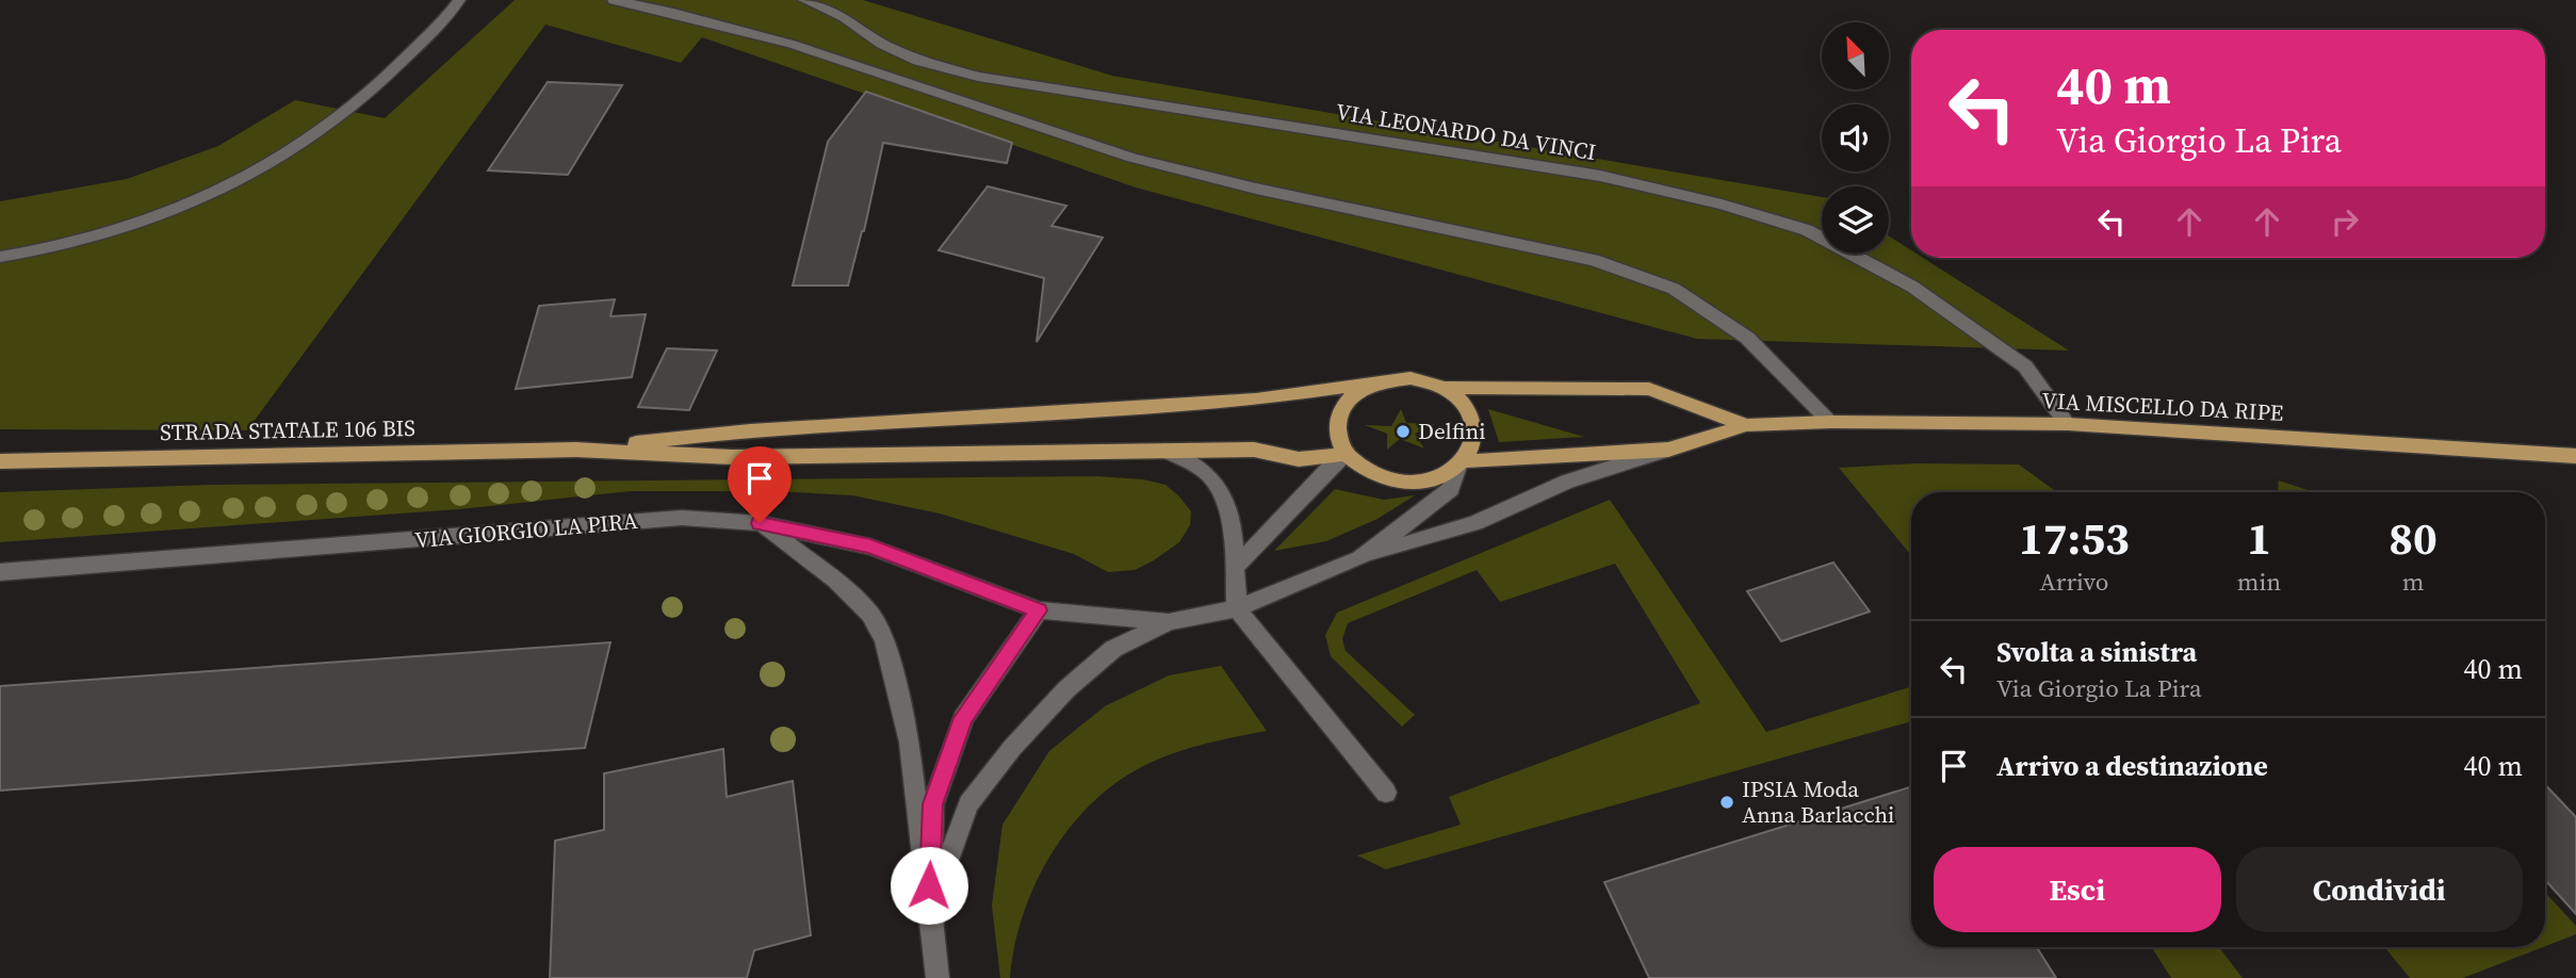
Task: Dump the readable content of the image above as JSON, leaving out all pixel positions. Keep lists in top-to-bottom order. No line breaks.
{"streets":{"main road":["VIA MISCELLO DA RIPE","STRADA STATALE 106 BIS"],"street":["VIA LEONARDO DA VINCI","VIA GIORGIO LA PIRA"]},"crossings":[["VIA LEONARDO DA VINCI","VIA MISCELLO DA RIPE"]],"places":["Delfini","IPSIA Moda Anna Barlacchi"],"north":"top left","page":{"turn":["40 m","Via Giorgio La Pira"],"eta":["17:53","Arrivo","1","min","80","m"],"list":[{"name":"Svolta a sinistra","note":"Via Giorgio La Pira","value":"40 m"},{"name":"Arrivo a destinazione","value":"40 m"}],"buttons":["Esci","Condividi"]}}
